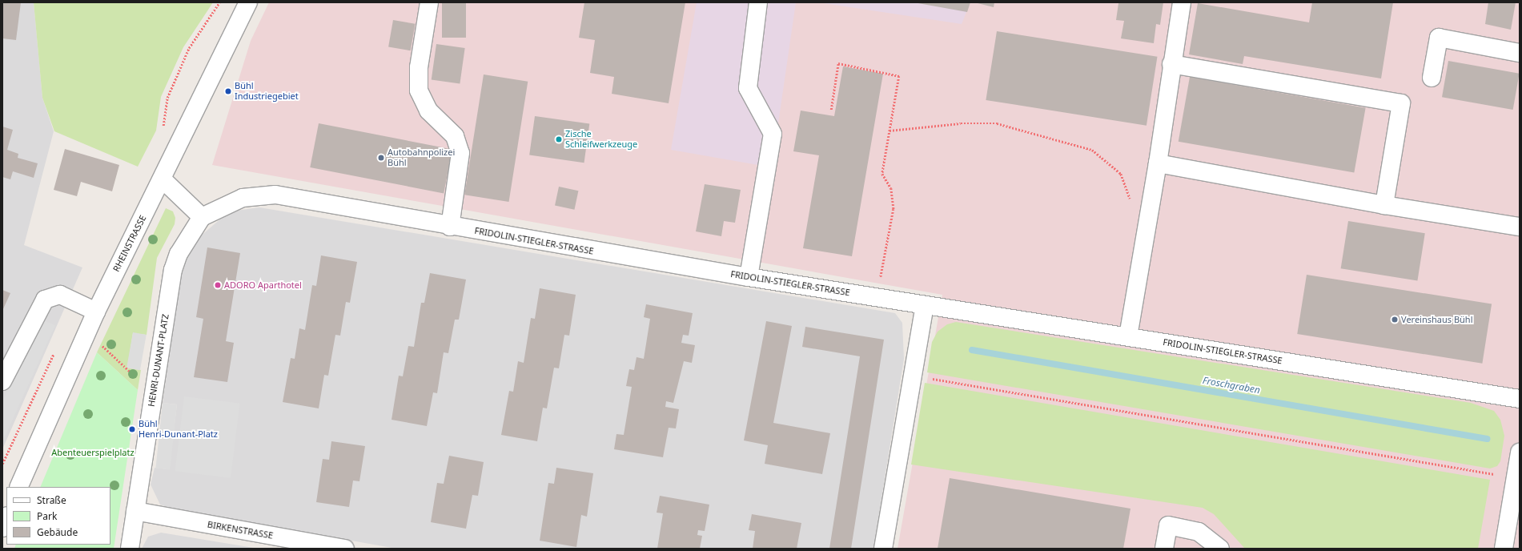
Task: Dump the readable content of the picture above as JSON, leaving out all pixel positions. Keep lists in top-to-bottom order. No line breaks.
{"streets":{"street":["FRIDOLIN-STIEGLER-STRASSE","RHEINSTRASSE","HENRI-DUNANT-PLATZ","BIRKENSTRASSE"]},"crossings":[["FRIDOLIN-STIEGLER-STRASSE","HENRI-DUNANT-PLATZ"],["HENRI-DUNANT-PLATZ","BIRKENSTRASSE"]],"water":["Froschgraben"],"parks":["Abenteuerspielplatz"],"places":["Bühl Industriegebiet","Zische Schleifwerkzeuge","Autobahnpolizei Bühl","ADORO Aparthotel","Vereinshaus Bühl","Bühl Henri-Dunant-Platz"],"legend":["Straße","Park","Gebäude"]}
